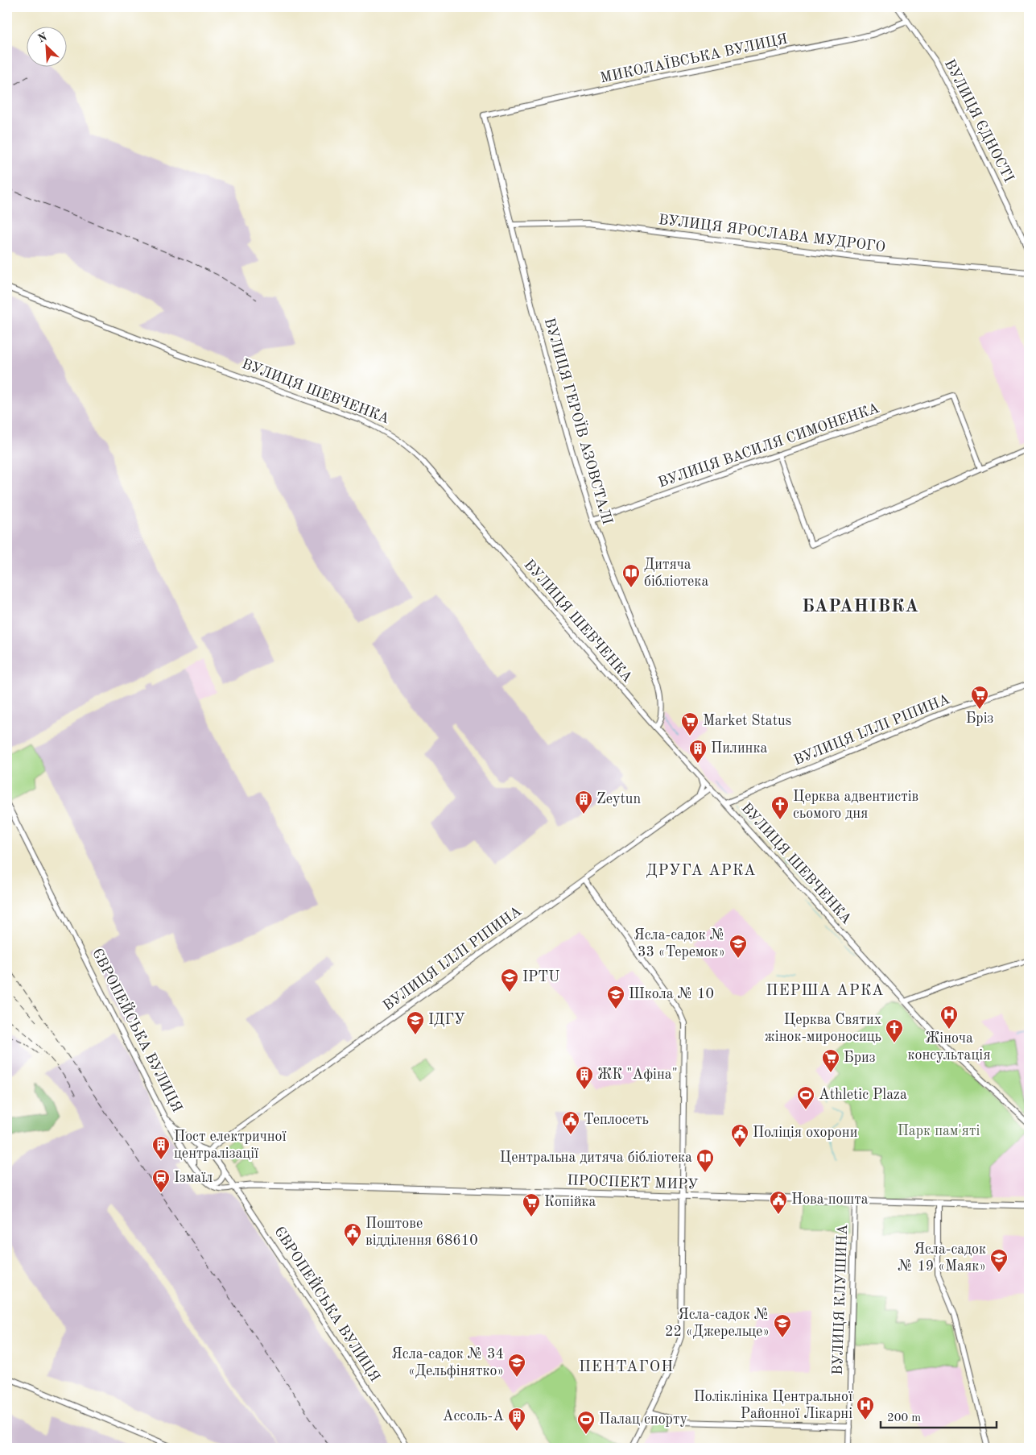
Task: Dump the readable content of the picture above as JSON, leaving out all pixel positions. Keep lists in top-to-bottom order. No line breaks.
{"streets":{"main road":["ПРОСПЕКТ МИРУ"],"street":["МИКОЛАЇВСЬКА ВУЛИЦЯ","ВУЛИЦЯ ЄДНОСТІ","ВУЛИЦЯ ЯРОСЛАВА МУДРОГО","ВУЛИЦЯ ШЕВЧЕНКА","ВУЛИЦЯ ГЕРОЇВ АЗОВСТАЛІ","ВУЛИЦЯ ВАСИЛЯ СИМОНЕНКА","ВУЛИЦЯ ІЛЛІ РІПИНА","ЄВРОПЕЙСЬКА ВУЛИЦЯ","ВУЛИЦЯ КЛУШИНА"]},"crossings":[["МИКОЛАЇВСЬКА ВУЛИЦЯ","ВУЛИЦЯ ЄДНОСТІ"],["МИКОЛАЇВСЬКА ВУЛИЦЯ","ВУЛИЦЯ ГЕРОЇВ АЗОВСТАЛІ"],["ВУЛИЦЯ ЯРОСЛАВА МУДРОГО","ВУЛИЦЯ ГЕРОЇВ АЗОВСТАЛІ"],["ВУЛИЦЯ ШЕВЧЕНКА","ВУЛИЦЯ ГЕРОЇВ АЗОВСТАЛІ"],["ВУЛИЦЯ ШЕВЧЕНКА","ВУЛИЦЯ ІЛЛІ РІПИНА"],["ВУЛИЦЯ ГЕРОЇВ АЗОВСТАЛІ","ВУЛИЦЯ ВАСИЛЯ СИМОНЕНКА"],["ВУЛИЦЯ ІЛЛІ РІПИНА","ЄВРОПЕЙСЬКА ВУЛИЦЯ"],["ЄВРОПЕЙСЬКА ВУЛИЦЯ","ПРОСПЕКТ МИРУ"],["ПРОСПЕКТ МИРУ","ВУЛИЦЯ КЛУШИНА"]],"districts":["БАРАНІВКА","ДРУГА АРКА","ПЕРША АРКА","ПЕНТАГОН"],"parks":["Парк пам'яті"],"places":{"library":["Дитяча бібліотека","Центральна дитяча бібліотека"],"supermarket":["Бріз","Market Status","Бриз","Копійка"],"building":["Пилинка","Zeytun","ЖК \"Афіна\"","Пост електричної централізації","Ассоль-А"],"church":["Церква адвентистів сьомого дня","Церква Святих жінок-мироносиць"],"school or university":["Ясла-садок № 33 «Теремок»","IPTU","Школа № 10","ІДГУ","Ясла-садок № 19 «Маяк»","Ясла-садок № 22 «Джерельце»","Ясла-садок № 34 «Дельфінятко»"],"hospital":["Жіноча консультація","Поліклініка Центральної Районної Лікарні"],"sports":["Athletic Plaza","Палац спорту"],"public building":["Теплосеть","Поліція охорони","Нова пошта","Поштове відділення 68610"],"station":["Ізмаїл"]},"scale_bar":"200 m","north":"top left"}
